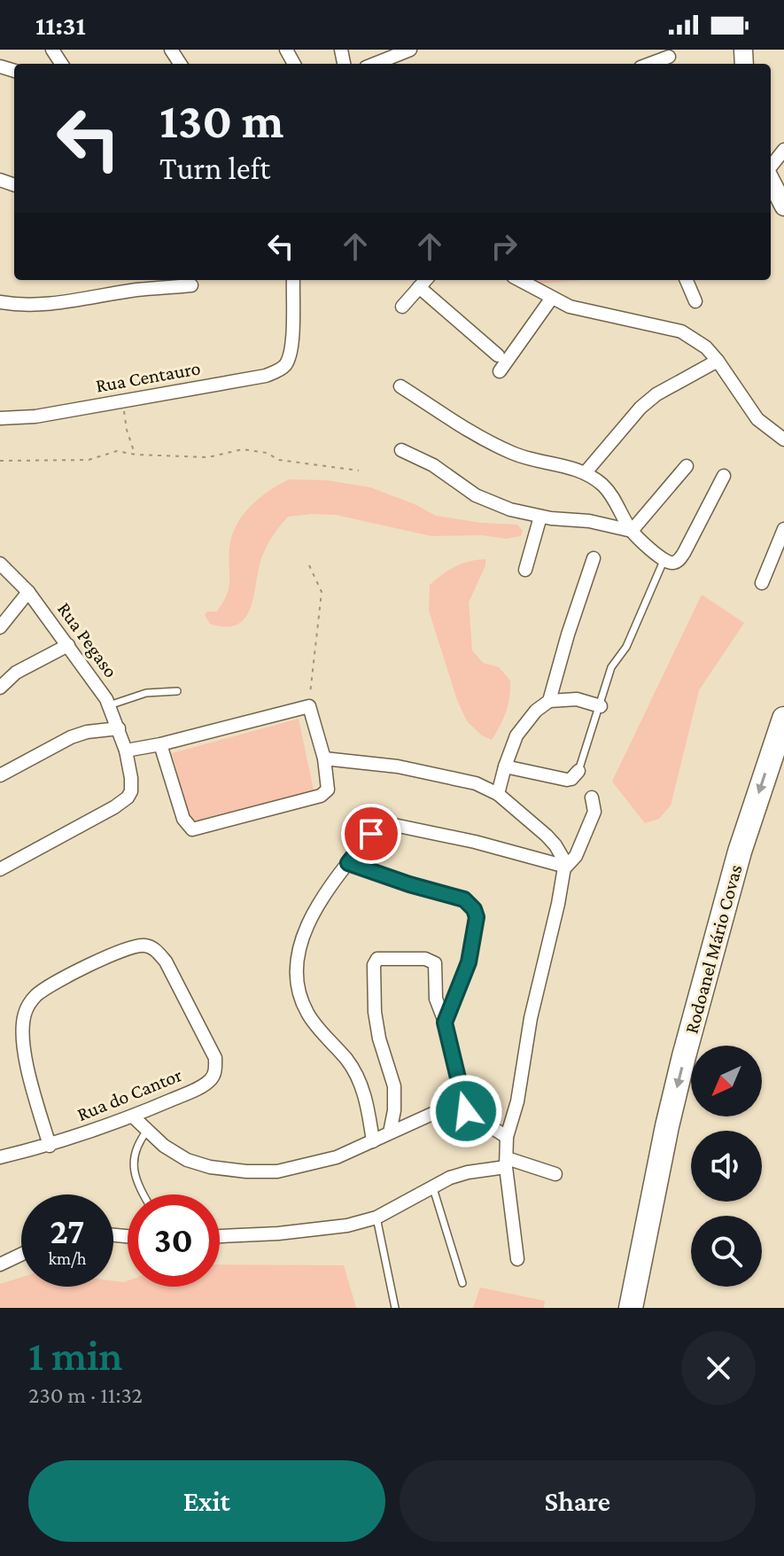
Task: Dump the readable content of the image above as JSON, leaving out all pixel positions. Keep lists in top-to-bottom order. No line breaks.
{"streets":{"highway":["Rodoanel Mário Covas"],"street":["Rua Centauro","Rua Pegaso","Rua do Cantor"]},"one_way":["Rodoanel Mário Covas"],"north":"bottom left","page":{"status":"11:31","turn":["130 m","Turn left"],"speed":"27 km/h","limit":"30","heading":["1 min","230 m · 11:32"],"buttons":["Exit","Share"]}}
